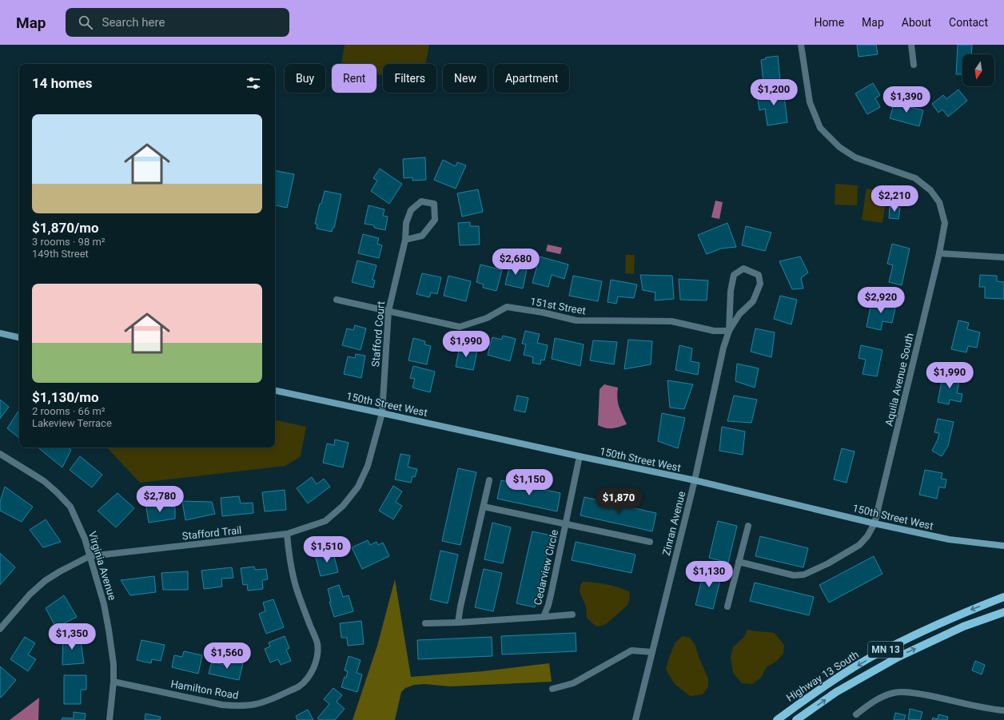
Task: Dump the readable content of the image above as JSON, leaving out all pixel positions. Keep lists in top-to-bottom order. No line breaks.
{"streets":{"main road":["MN 13","Highway 13 South"],"street":["151st Street","Stafford Court","Aquila Avenue South","150th Street West","Zinran Avenue","Stafford Trail","Virginia Avenue","Cedarview Circle","Hamilton Road"]},"crossings":[["151st Street","Stafford Court"],["151st Street","Zinran Avenue"],["Stafford Court","150th Street West"],["Stafford Court","Stafford Trail"],["Aquila Avenue South","150th Street West"],["150th Street West","Zinran Avenue"],["150th Street West","Stafford Trail"],["150th Street West","Cedarview Circle"],["Stafford Trail","Virginia Avenue"],["Stafford Trail","Hamilton Road"],["Virginia Avenue","Hamilton Road"]],"north":"bottom","page":{"header":"Map","search":"Search here","nav":["Home","Map","About","Contact"],"chip":["Buy","Rent","Filters","New","Apartment"],"heading":"14 homes","price":["$1,200","$1,390","$2,210","$2,680","$2,920","$1,990","$1,990","$1,150","$2,780","$1,870","$1,510","$1,130","$1,350","$1,560"],"list":[{"name":"$1,870/mo","note":"3 rooms · 98 m² · 149th Street"},{"name":"$1,130/mo","note":"2 rooms · 66 m² · Lakeview Terrace"}]}}
